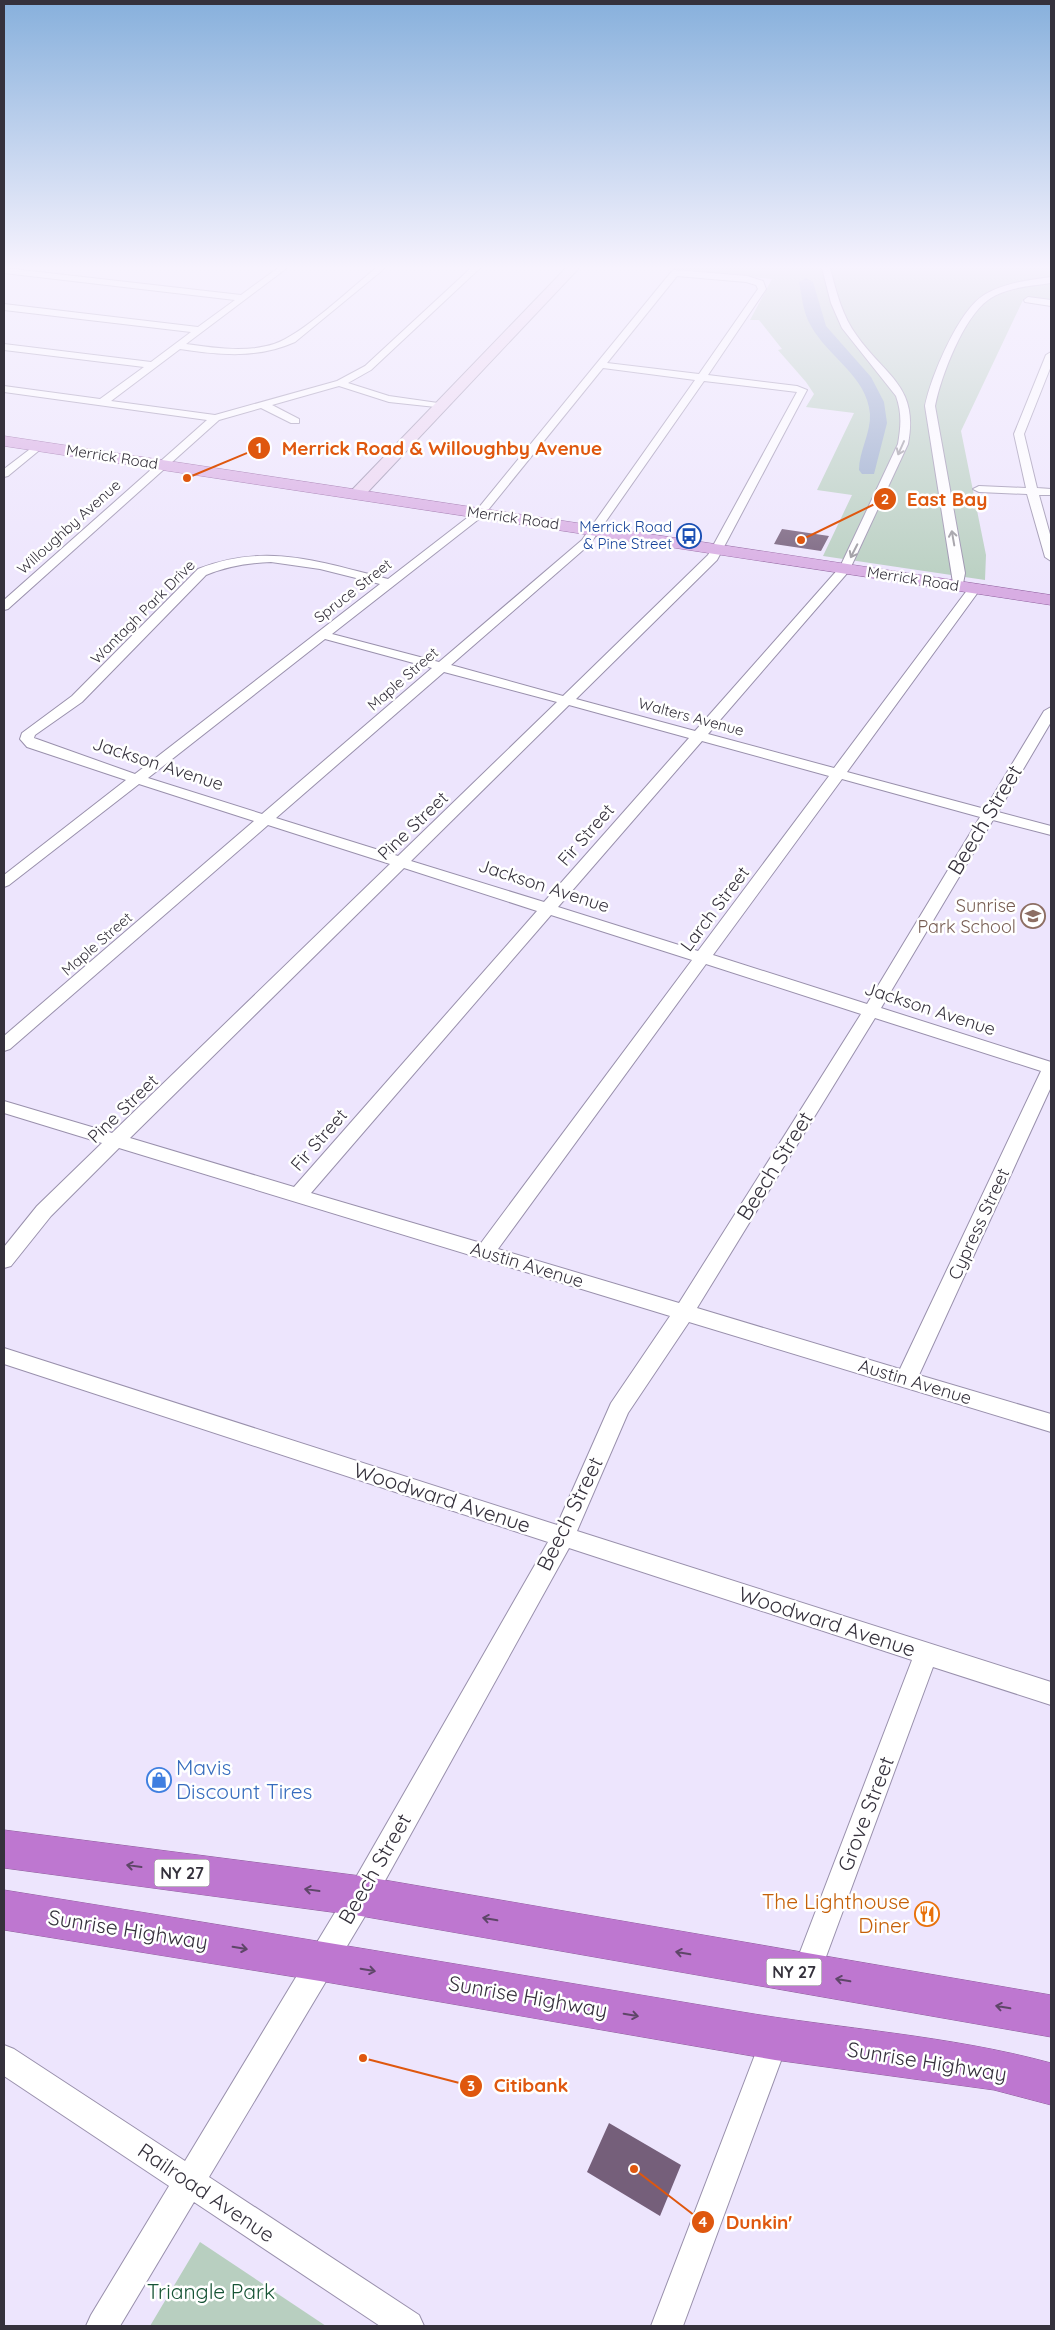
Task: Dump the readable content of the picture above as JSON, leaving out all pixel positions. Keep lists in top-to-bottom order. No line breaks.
{"streets":{"highway":["NY 27","Sunrise Highway"],"main road":["Merrick Road"],"street":["Willoughby Avenue","Spruce Street","Wantagh Park Drive","Maple Street","Walters Avenue","Jackson Avenue","Beech Street","Pine Street","Fir Street","Larch Street","Cypress Street","Austin Avenue","Woodward Avenue","Grove Street","Railroad Avenue"]},"crossings":[["Merrick Road","Willoughby Avenue"],["Merrick Road","Spruce Street"],["Merrick Road","Maple Street"],["Merrick Road","Pine Street"],["Merrick Road","Fir Street"],["Merrick Road","Larch Street"],["Spruce Street","Wantagh Park Drive"],["Spruce Street","Walters Avenue"],["Spruce Street","Jackson Avenue"],["Wantagh Park Drive","Jackson Avenue"],["Maple Street","Walters Avenue"],["Maple Street","Jackson Avenue"],["Maple Street","Pine Street"],["Walters Avenue","Beech Street"],["Walters Avenue","Pine Street"],["Walters Avenue","Fir Street"],["Walters Avenue","Larch Street"],["Jackson Avenue","Beech Street"],["Jackson Avenue","Pine Street"],["Jackson Avenue","Fir Street"],["Jackson Avenue","Larch Street"],["Jackson Avenue","Cypress Street"],["Beech Street","Austin Avenue"],["Beech Street","Woodward Avenue"],["Beech Street","NY 27"],["Beech Street","Sunrise Highway"],["Beech Street","Railroad Avenue"],["Pine Street","Austin Avenue"],["Fir Street","Austin Avenue"],["Larch Street","Austin Avenue"],["Cypress Street","Austin Avenue"],["Woodward Avenue","Grove Street"],["Grove Street","NY 27"]],"parks":["Triangle Park"],"places":{"other":["Merrick Road & Willoughby Avenue","East Bay","Citibank","Dunkin'"],"bus stop":["Merrick Road & Pine Street"],"school or university":["Sunrise Park School"],"shop":["Mavis Discount Tires"],"restaurant":["The Lighthouse Diner"]}}
